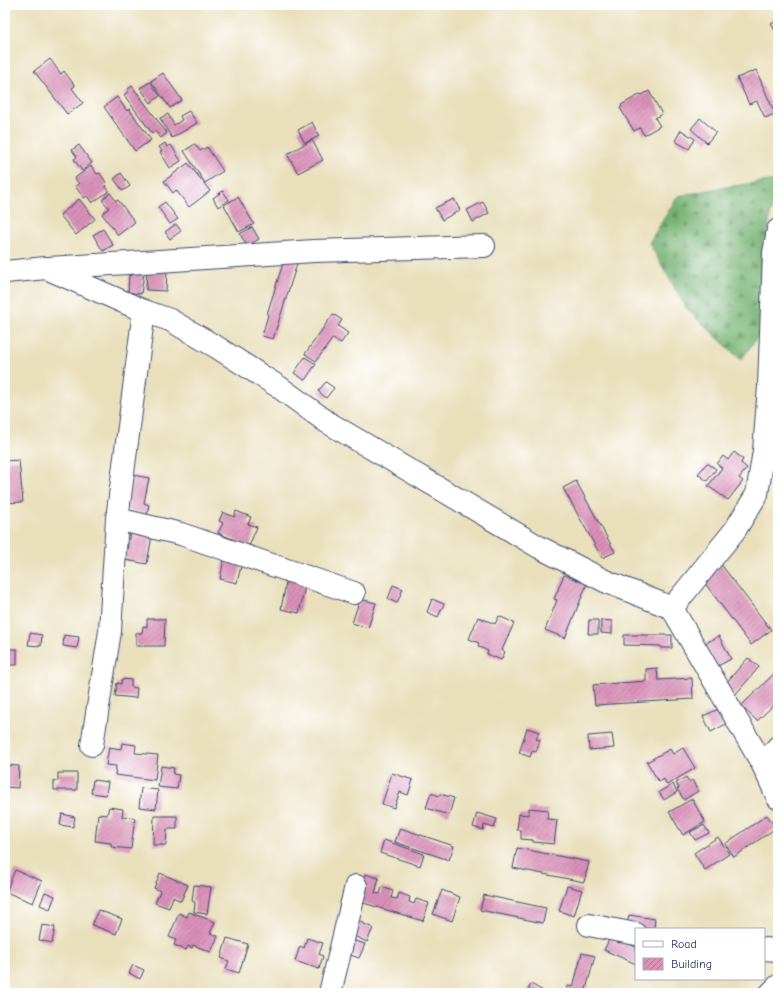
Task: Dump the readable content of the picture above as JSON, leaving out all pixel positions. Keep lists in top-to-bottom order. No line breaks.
{"legend":["Road","Building"]}
